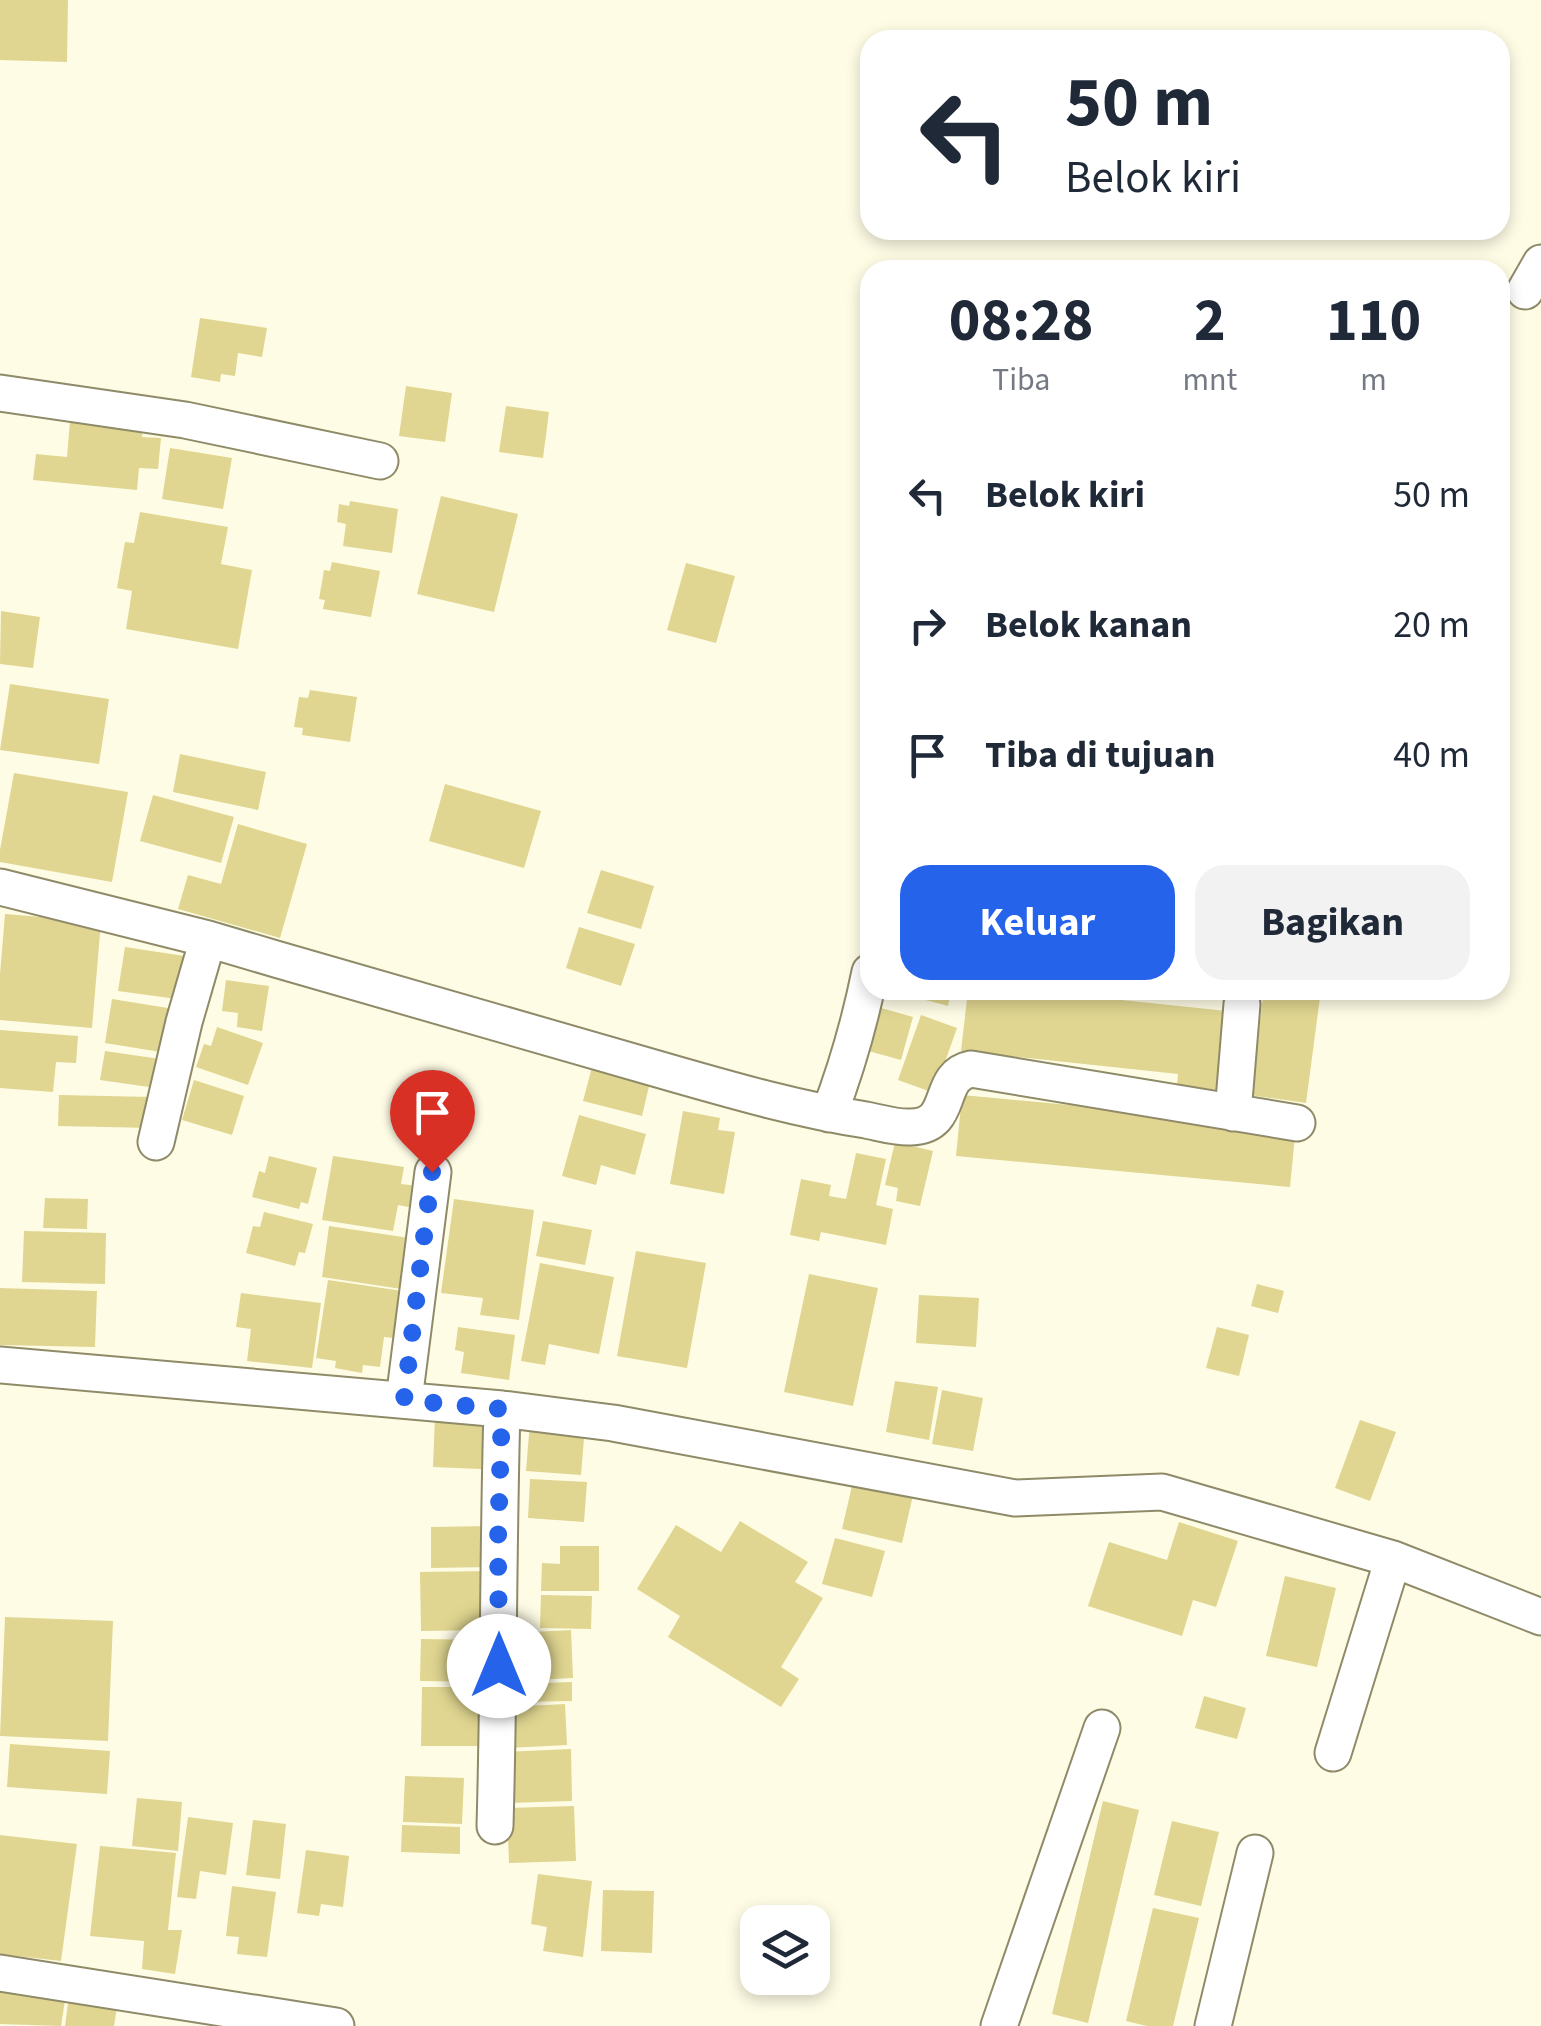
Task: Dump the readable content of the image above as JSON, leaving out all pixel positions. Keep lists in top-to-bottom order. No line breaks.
{"page":{"turn":["50 m","Belok kiri"],"eta":["08:28","Tiba","2","mnt","110","m"],"list":[{"name":"Belok kiri","value":"50 m"},{"name":"Belok kanan","value":"20 m"},{"name":"Tiba di tujuan","value":"40 m"}],"buttons":["Keluar","Bagikan"]}}
